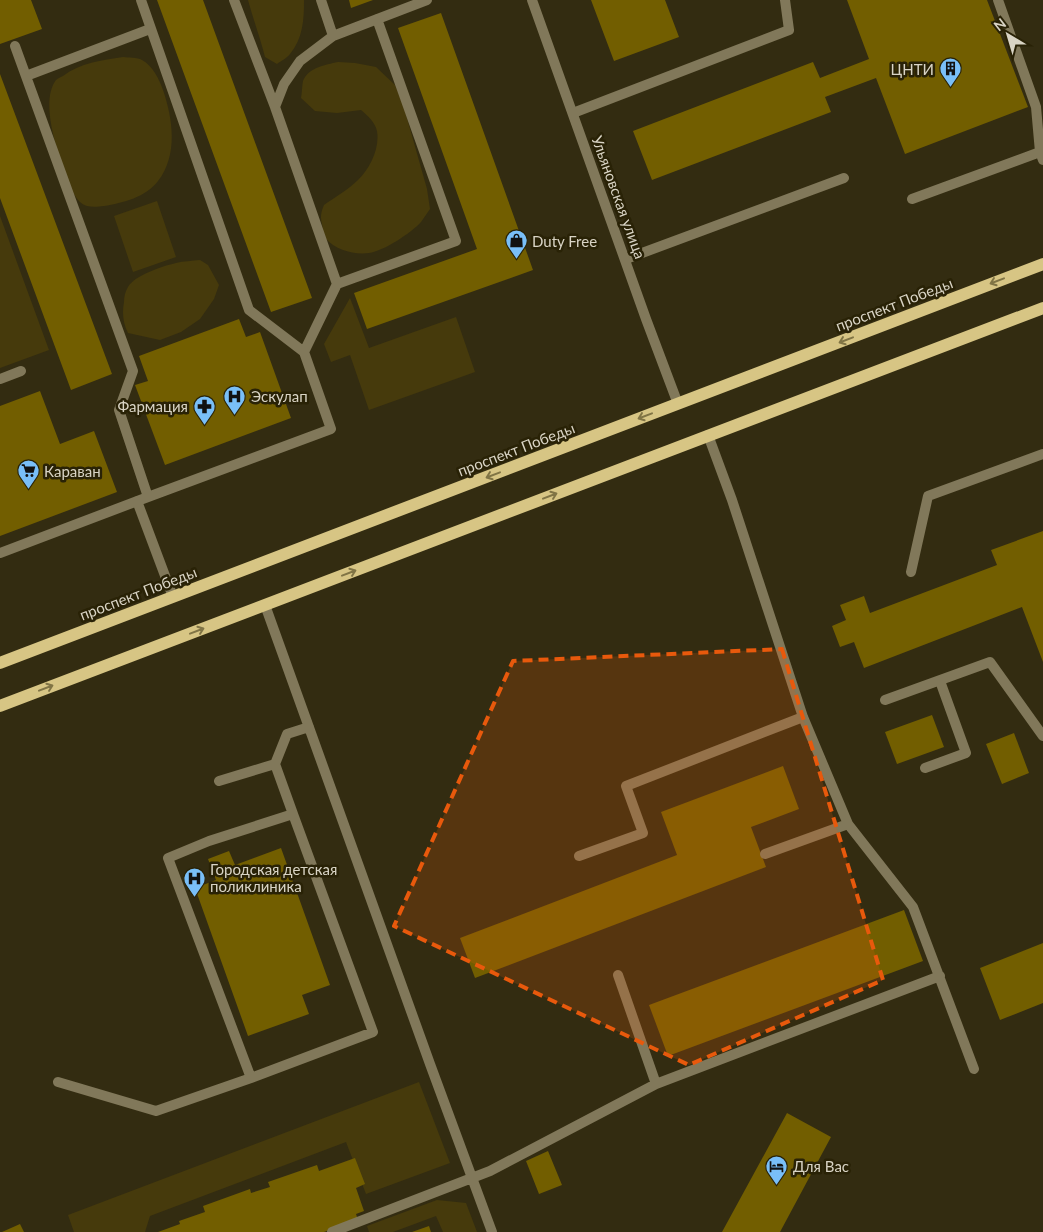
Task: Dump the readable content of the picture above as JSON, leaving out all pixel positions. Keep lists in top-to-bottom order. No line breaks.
{"streets":{"main road":["проспект Победы"],"street":["Ульяновская улица"]},"crossings":[["Ульяновская улица","проспект Победы"]],"places":{"building":["ЦНТИ"],"shop":["Duty Free"],"hospital":["Эскулап","Городская детская поликлиника"],"pharmacy":["Фармация"],"supermarket":["Караван"],"hotel":["Для Вас"]},"north":"top left"}
